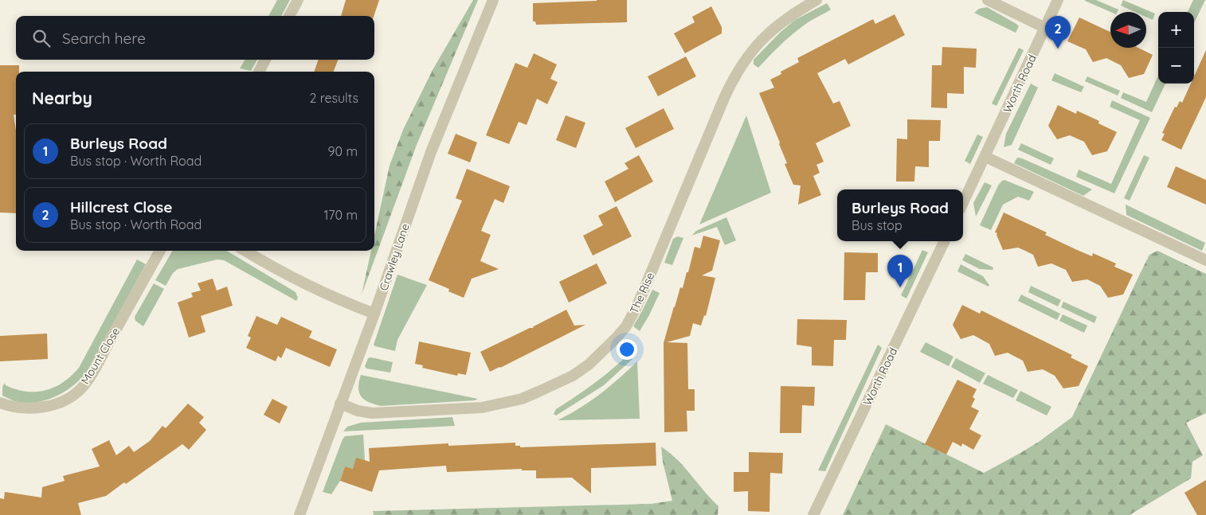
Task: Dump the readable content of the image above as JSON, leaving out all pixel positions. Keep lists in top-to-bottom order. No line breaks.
{"streets":{"street":["Worth Road","Crawley Lane","The Rise","Mount Close"]},"crossings":[["Crawley Lane","The Rise"]],"north":"left","page":{"map_buttons":["+","−"],"pins":["2","1"],"search":"Search here","heading":["Nearby","2 results"],"list":[{"mark":"1","name":"Burleys Road","note":"Bus stop · Worth Road","value":"90 m"},{"mark":"2","name":"Hillcrest Close","note":"Bus stop · Worth Road","value":"170 m"}],"popup":["Burleys Road","Bus stop"]}}
